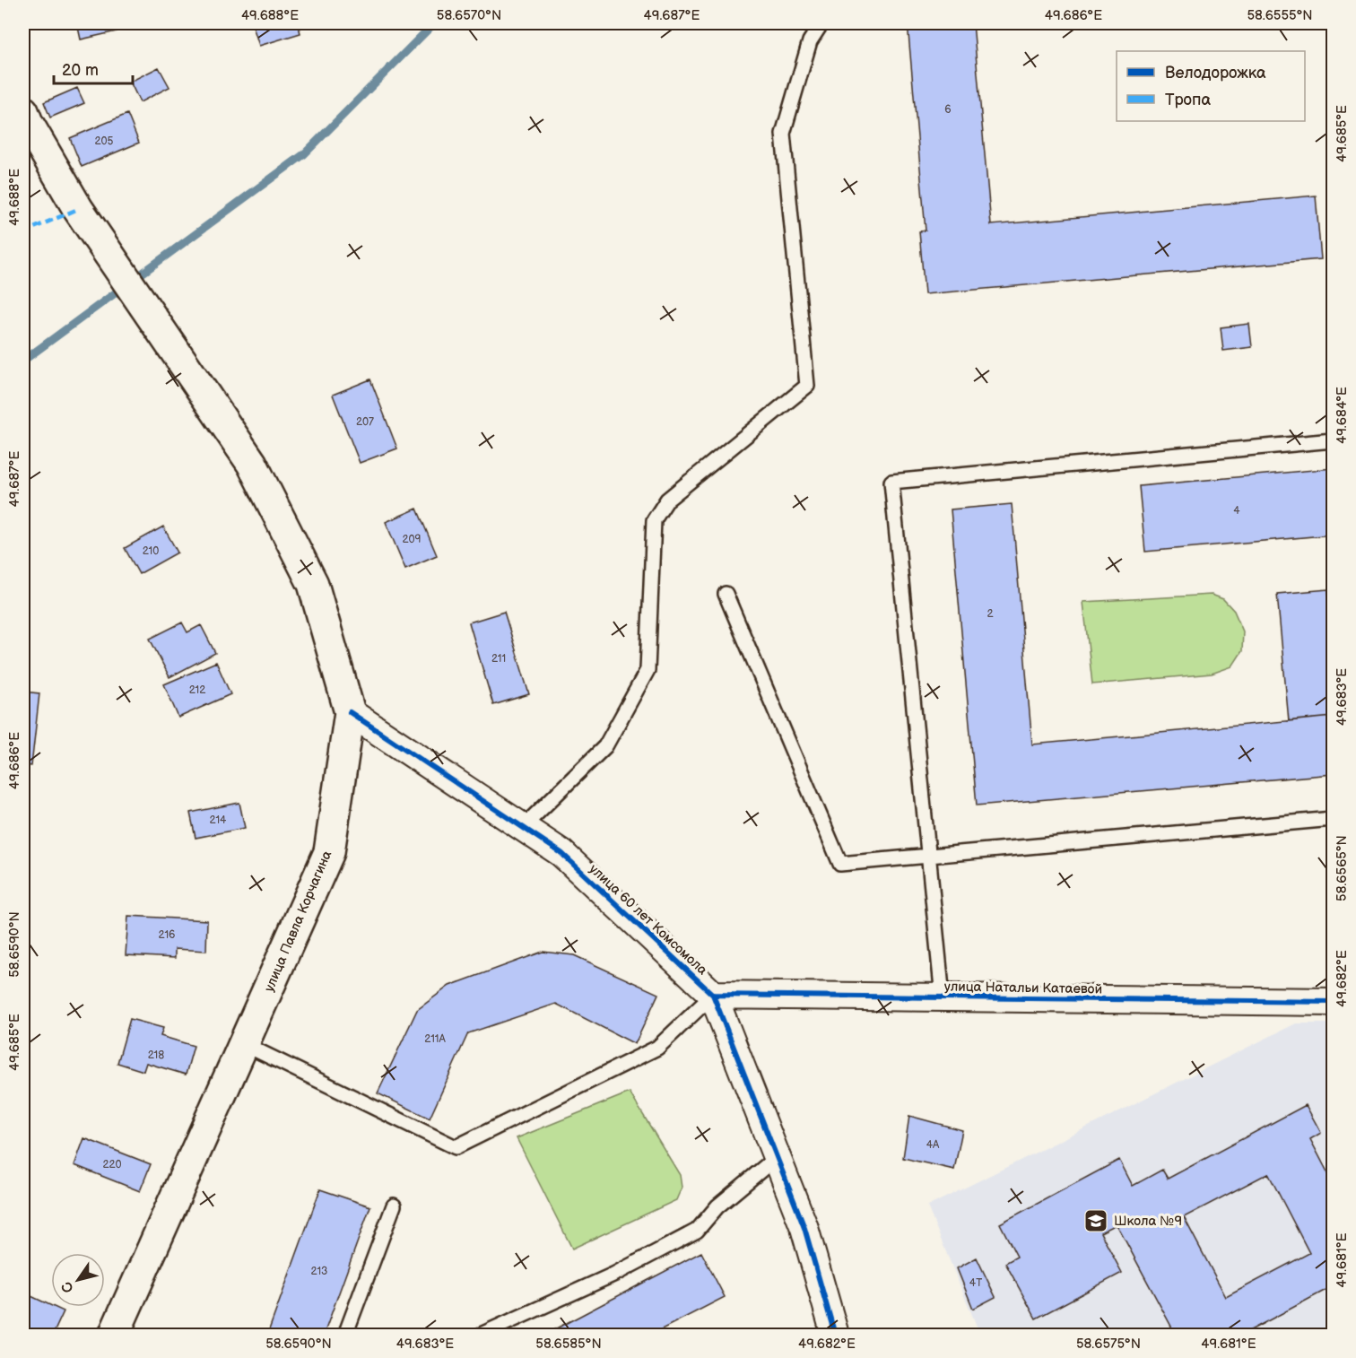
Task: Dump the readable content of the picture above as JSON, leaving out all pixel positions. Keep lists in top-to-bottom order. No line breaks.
{"streets":{"main road":["улица Павла Корчагина"],"street":["улица 60 лет Комсомола","улица Натальи Катаевой"]},"crossings":[["улица 60 лет Комсомола","улица Павла Корчагина"],["улица 60 лет Комсомола","улица Натальи Катаевой"]],"places":{"school or university":["Школа №9"]},"house_numbers":["6","205","207","4","209","210","2","211","212","214","216","211А","218","4А","220","213","4Т"],"legend":["Велодорожка","Тропа"],"scale_bar":"20 m","north":"bottom left","coordinates":["49.688°E","58.6570°N","49.687°E","49.686°E","58.6555°N","49.685°E","49.684°E","49.683°E","58.6565°N","58.6590°N","49.682°E","49.681°E","58.6585°N","58.6575°N"]}
